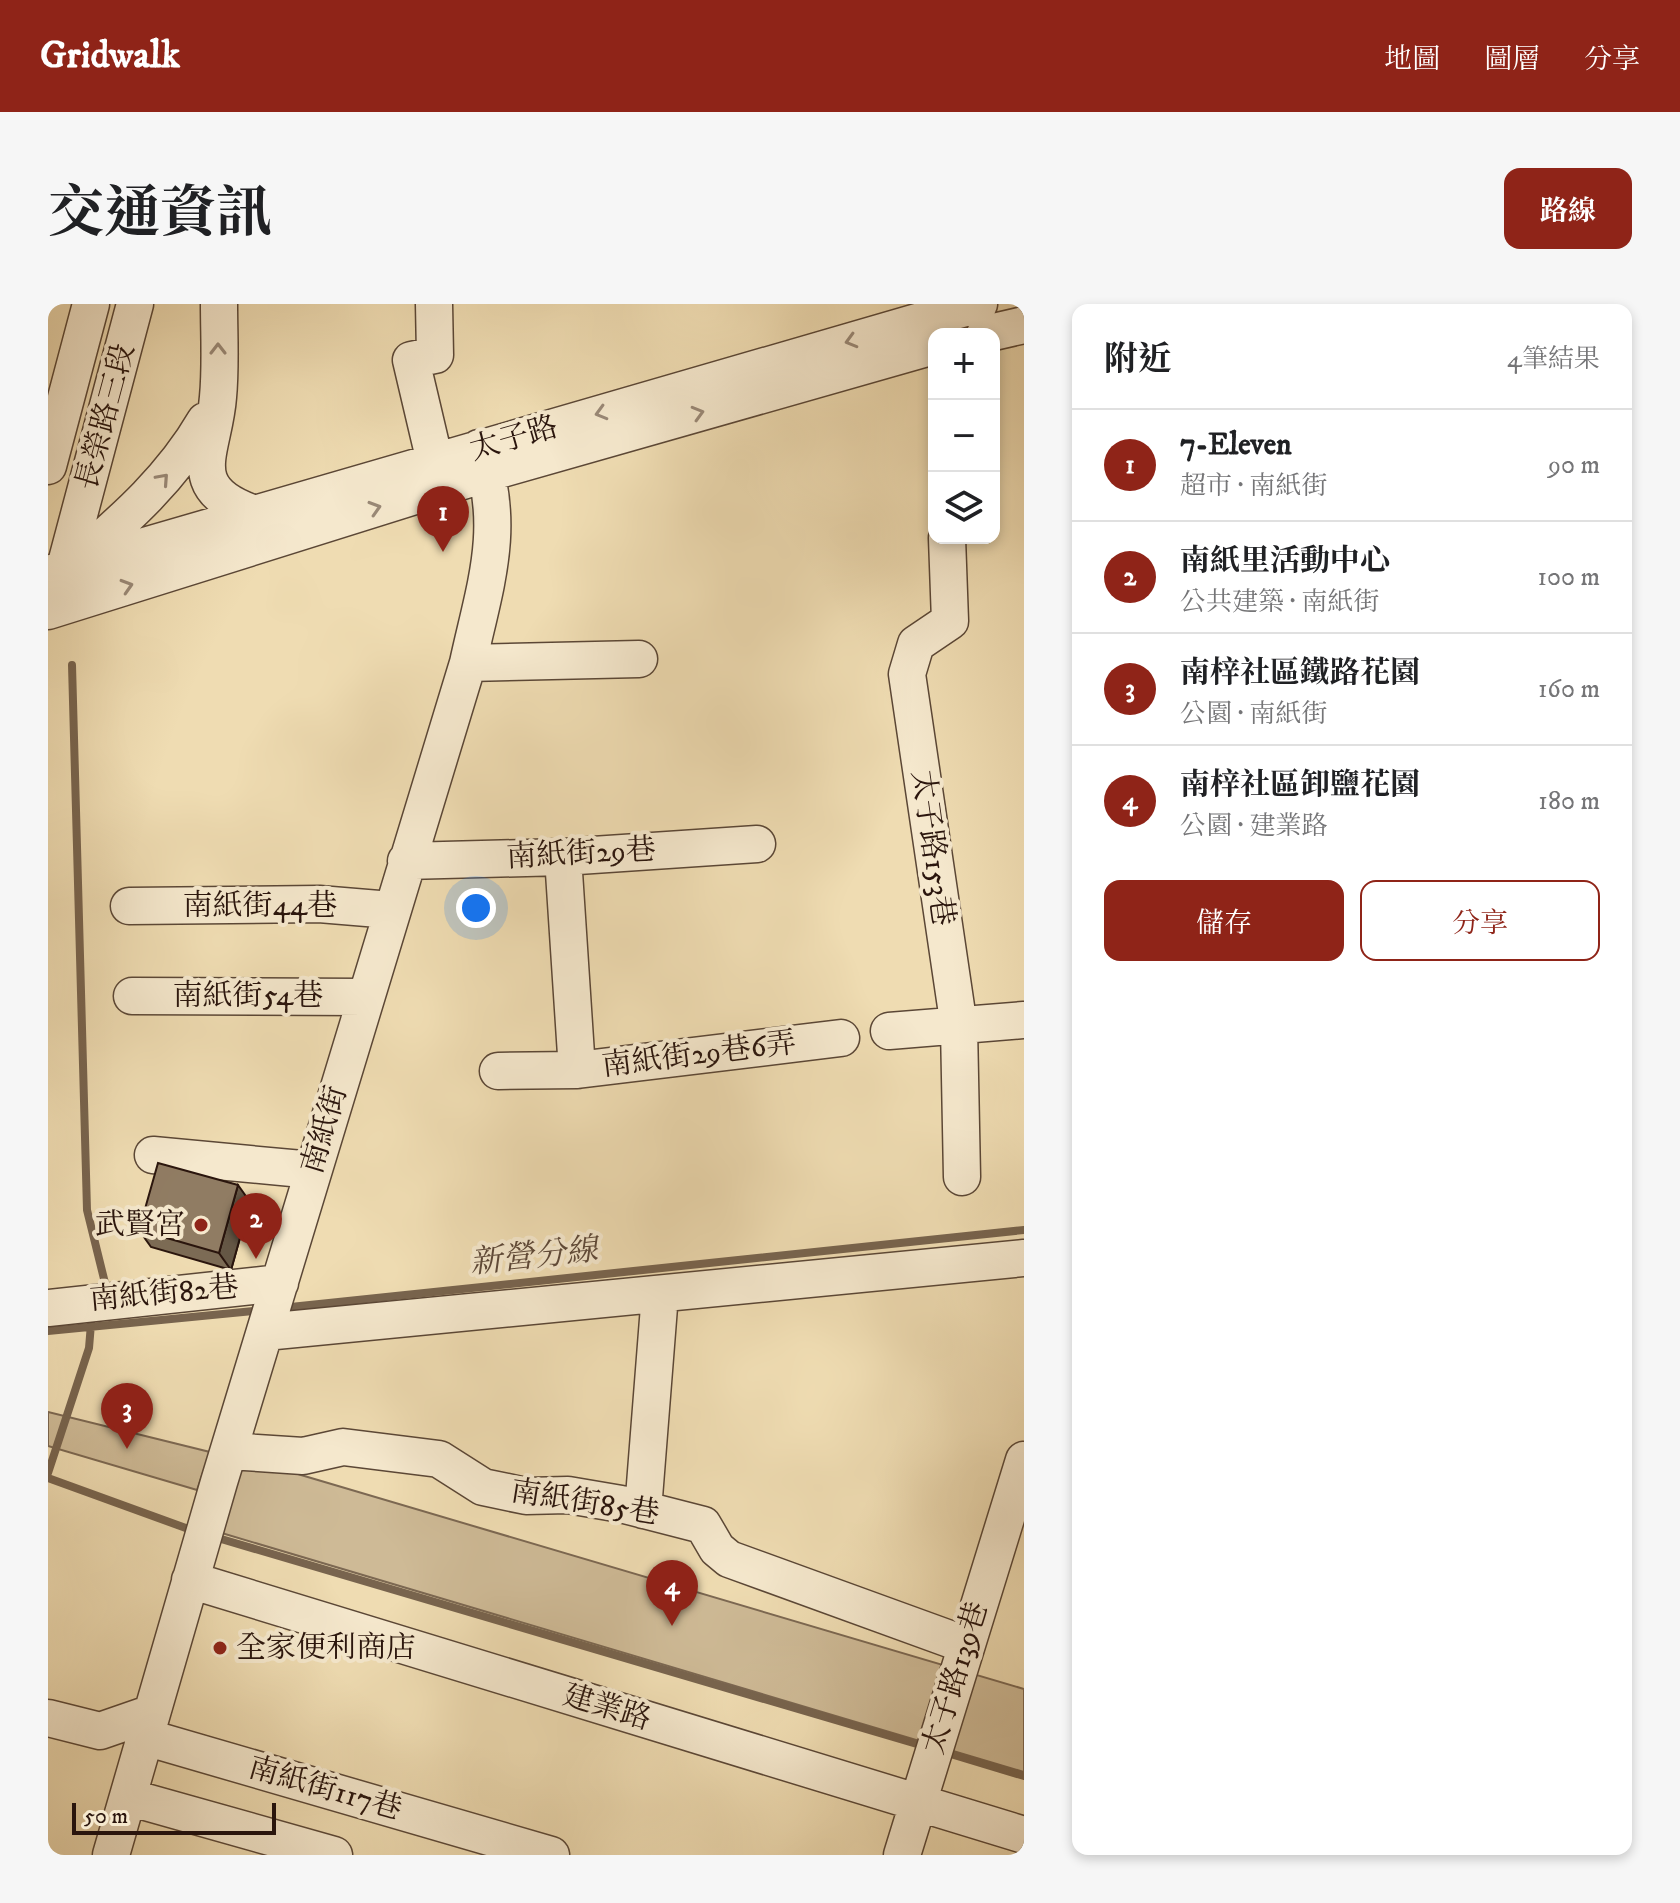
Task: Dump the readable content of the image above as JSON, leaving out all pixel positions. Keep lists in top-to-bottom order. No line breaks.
{"streets":{"street":["長榮路三段","太子路","太子路153巷","南紙街29巷","南紙街44巷","南紙街54巷","南紙街29巷6弄","南紙街","南紙街82巷","南紙街85巷","太子路139巷","建業路","南紙街117巷"]},"crossings":[["長榮路三段","太子路"],["太子路","南紙街"],["南紙街29巷","南紙街29巷6弄"],["南紙街29巷","南紙街"],["南紙街44巷","南紙街"],["南紙街54巷","南紙街"],["南紙街","南紙街82巷"],["南紙街","南紙街85巷"],["南紙街","建業路"],["南紙街","南紙街117巷"],["南紙街85巷","太子路139巷"],["太子路139巷","建業路"]],"water":["新營分線"],"places":["武賢宮","全家便利商店"],"scale_bar":"50 m","page":{"header":"Gridwalk","nav":["地圖","圖層","分享"],"title":"交通資訊","buttons":["路線",["儲存","分享"]],"heading":["附近","4筆結果"],"map_buttons":["+","−"],"list":[{"mark":"1","name":"7-Eleven","note":"超市 · 南紙街","value":"90 m"},{"mark":"2","name":"南紙里活動中心","note":"公共建築 · 南紙街","value":"100 m"},{"mark":"3","name":"南梓社區鐵路花園","note":"公園 · 南紙街","value":"160 m"},{"mark":"4","name":"南梓社區卸鹽花園","note":"公園 · 建業路","value":"180 m"}],"pins":["1","2","3","4"],"scale":"50 m"}}
